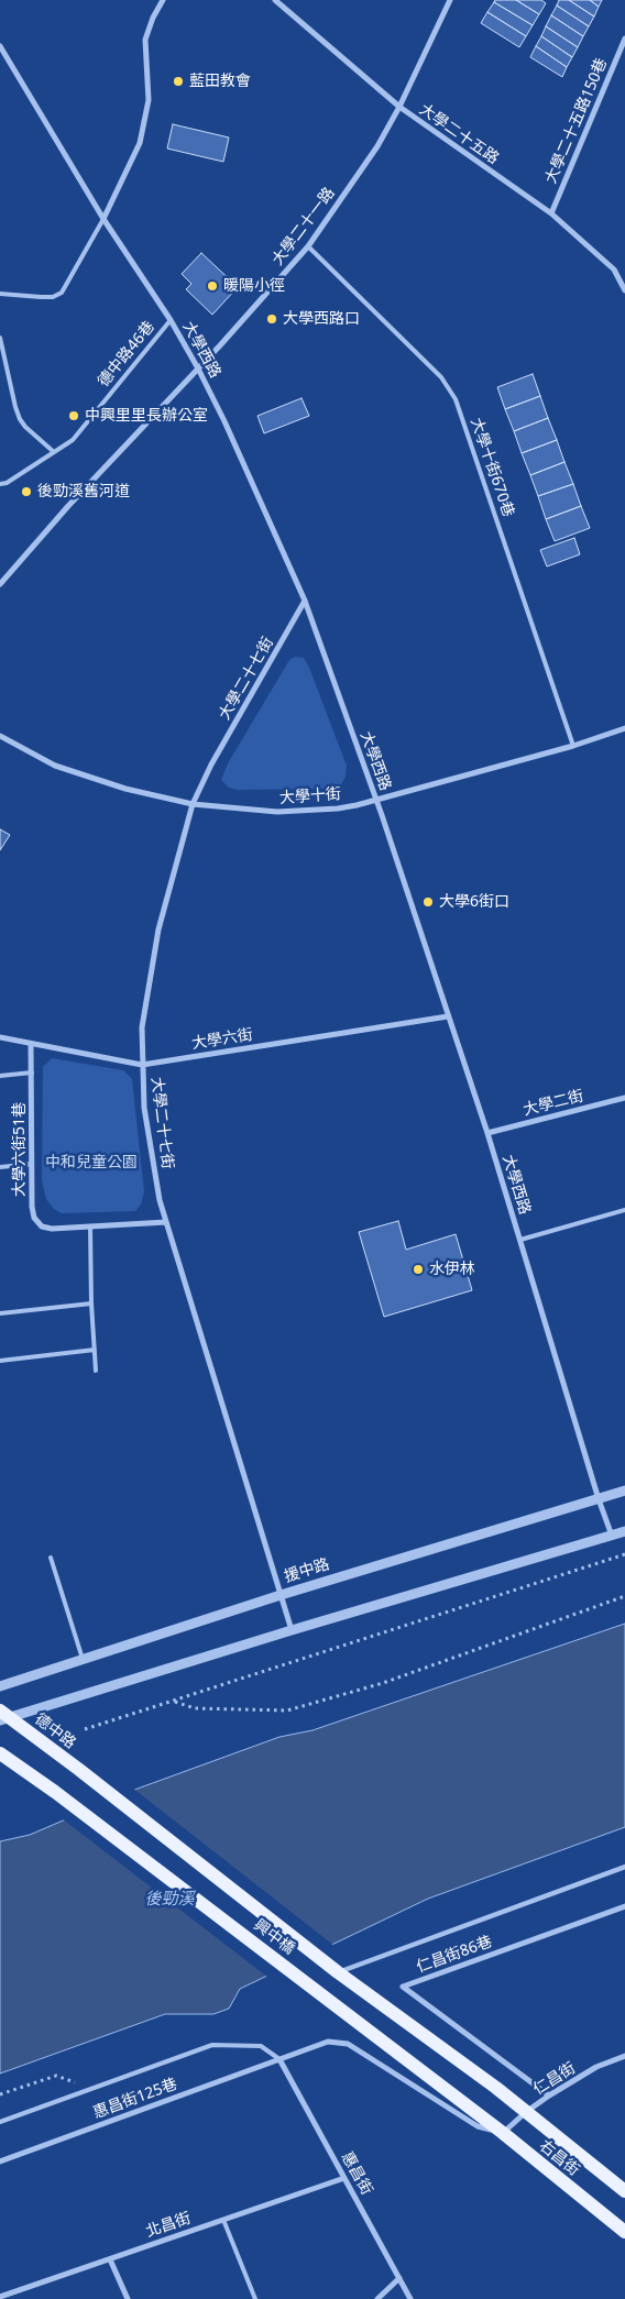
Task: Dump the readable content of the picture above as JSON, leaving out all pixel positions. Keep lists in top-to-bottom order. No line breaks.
{"streets":{"main road":["德中路","興中橋","右昌街"],"street":["大學二十五路150巷","大學二十五路","大學二十一路","大學西路","大學二十七街","大學十街","大學六街","大學二街","大學六街51巷","援中路","仁昌街86巷","仁昌街","惠昌街125巷","惠昌街","北昌街"],"lane":["德中路46巷","大學十街670巷"]},"crossings":[["大學二十五路150巷","大學二十五路"],["大學二十五路","大學二十一路"],["大學二十一路","大學西路"],["大學二十一路","大學十街670巷"],["大學西路","德中路46巷"],["大學西路","大學二十七街"],["大學西路","大學十街"],["大學西路","大學六街"],["大學西路","大學二街"],["大學西路","援中路"],["大學十街670巷","大學十街"],["大學二十七街","大學十街"],["大學二十七街","大學六街"],["大學二十七街","大學六街51巷"],["大學二十七街","援中路"],["大學六街","大學六街51巷"],["德中路","興中橋"],["興中橋","右昌街"],["仁昌街86巷","仁昌街"],["仁昌街","惠昌街125巷"],["仁昌街","右昌街"],["惠昌街125巷","右昌街"],["惠昌街125巷","惠昌街"],["惠昌街","北昌街"]],"water":["後勁溪"],"parks":["中和兒童公園"],"places":["藍田教會","暖陽小徑","大學西路口","中興里里長辦公室","後勁溪舊河道","大學6街口","水伊林"]}
